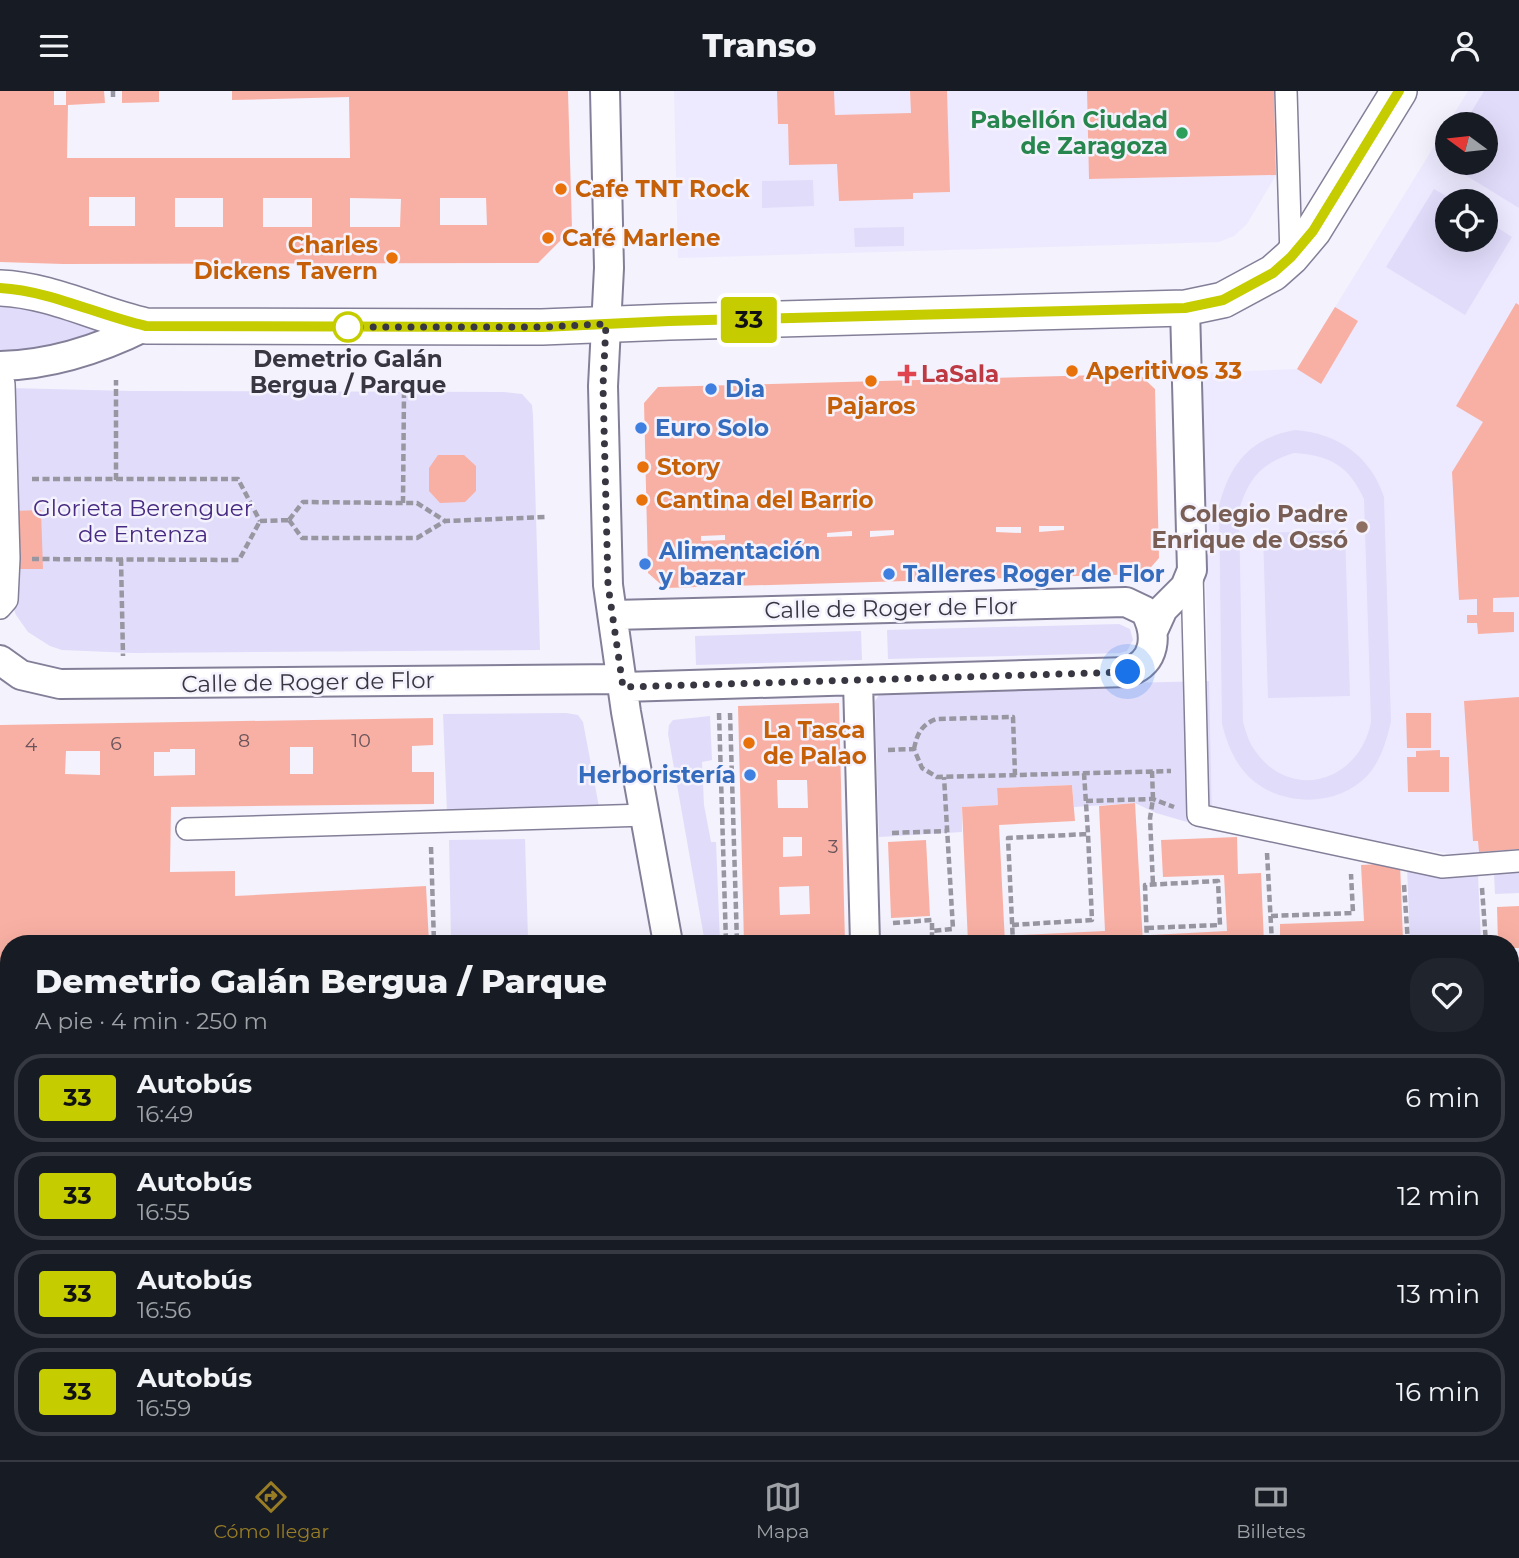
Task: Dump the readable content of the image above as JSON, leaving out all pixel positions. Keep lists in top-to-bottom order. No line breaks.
{"streets":{"street":["Calle de Roger de Flor"]},"parks":["Glorieta Berenguer de Entenza"],"places":{"other":["Pabellón Ciudad de Zaragoza","Cafe TNT Rock","Café Marlene","Charles Dickens Tavern","Demetrio Galán Bergua / Parque","Aperitivos 33","Pajaros","Dia","Euro Solo","Story","Cantina del Barrio","Colegio Padre Enrique de Ossó","Alimentación y bazar","Talleres Roger de Flor","La Tasca de Palao","Herboristería"],"health":["LaSala"]},"lines":["bus line 33"],"house_numbers":["8","10","6","4","3"],"north":"left","page":{"header":"Transo","on_map":"33","heading":["Demetrio Galán Bergua / Parque","A pie · 4 min · 250 m"],"list":[{"mark":"33","name":"Autobús","note":"16:49","value":"6 min"},{"mark":"33","name":"Autobús","note":"16:55","value":"12 min"},{"mark":"33","name":"Autobús","note":"16:56","value":"13 min"},{"mark":"33","name":"Autobús","note":"16:59","value":"16 min"}],"tabs":["Cómo llegar","Mapa","Billetes"]}}
